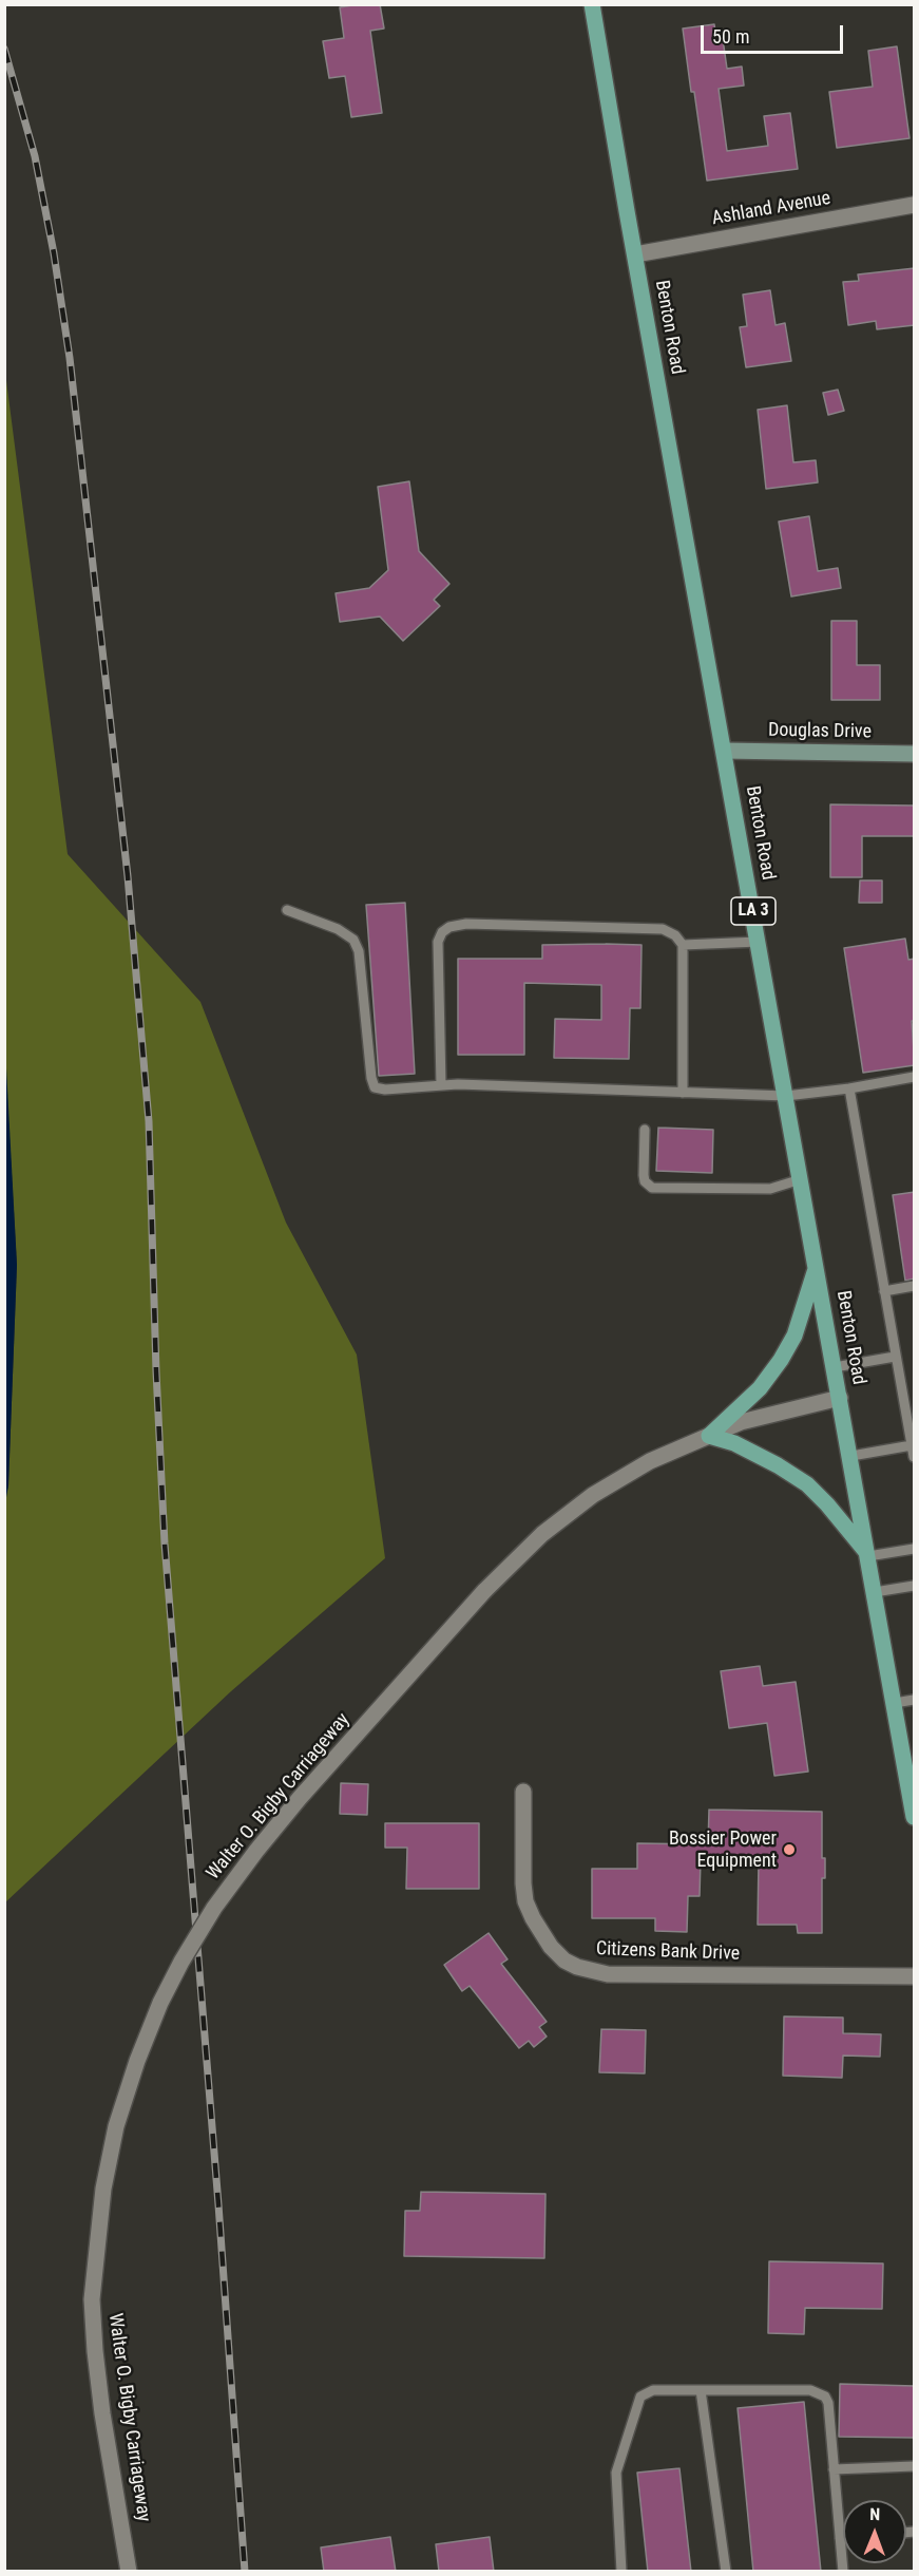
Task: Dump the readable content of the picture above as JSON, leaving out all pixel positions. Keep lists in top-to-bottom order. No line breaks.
{"streets":{"main road":["Benton Road","LA 3"],"street":["Ashland Avenue","Douglas Drive","Walter O. Bigby Carriageway","Citizens Bank Drive"]},"crossings":[["Ashland Avenue","Benton Road"],["Benton Road","Douglas Drive"],["Benton Road","Walter O. Bigby Carriageway"]],"places":["Bossier Power Equipment"],"scale_bar":"50 m","north":"top"}
